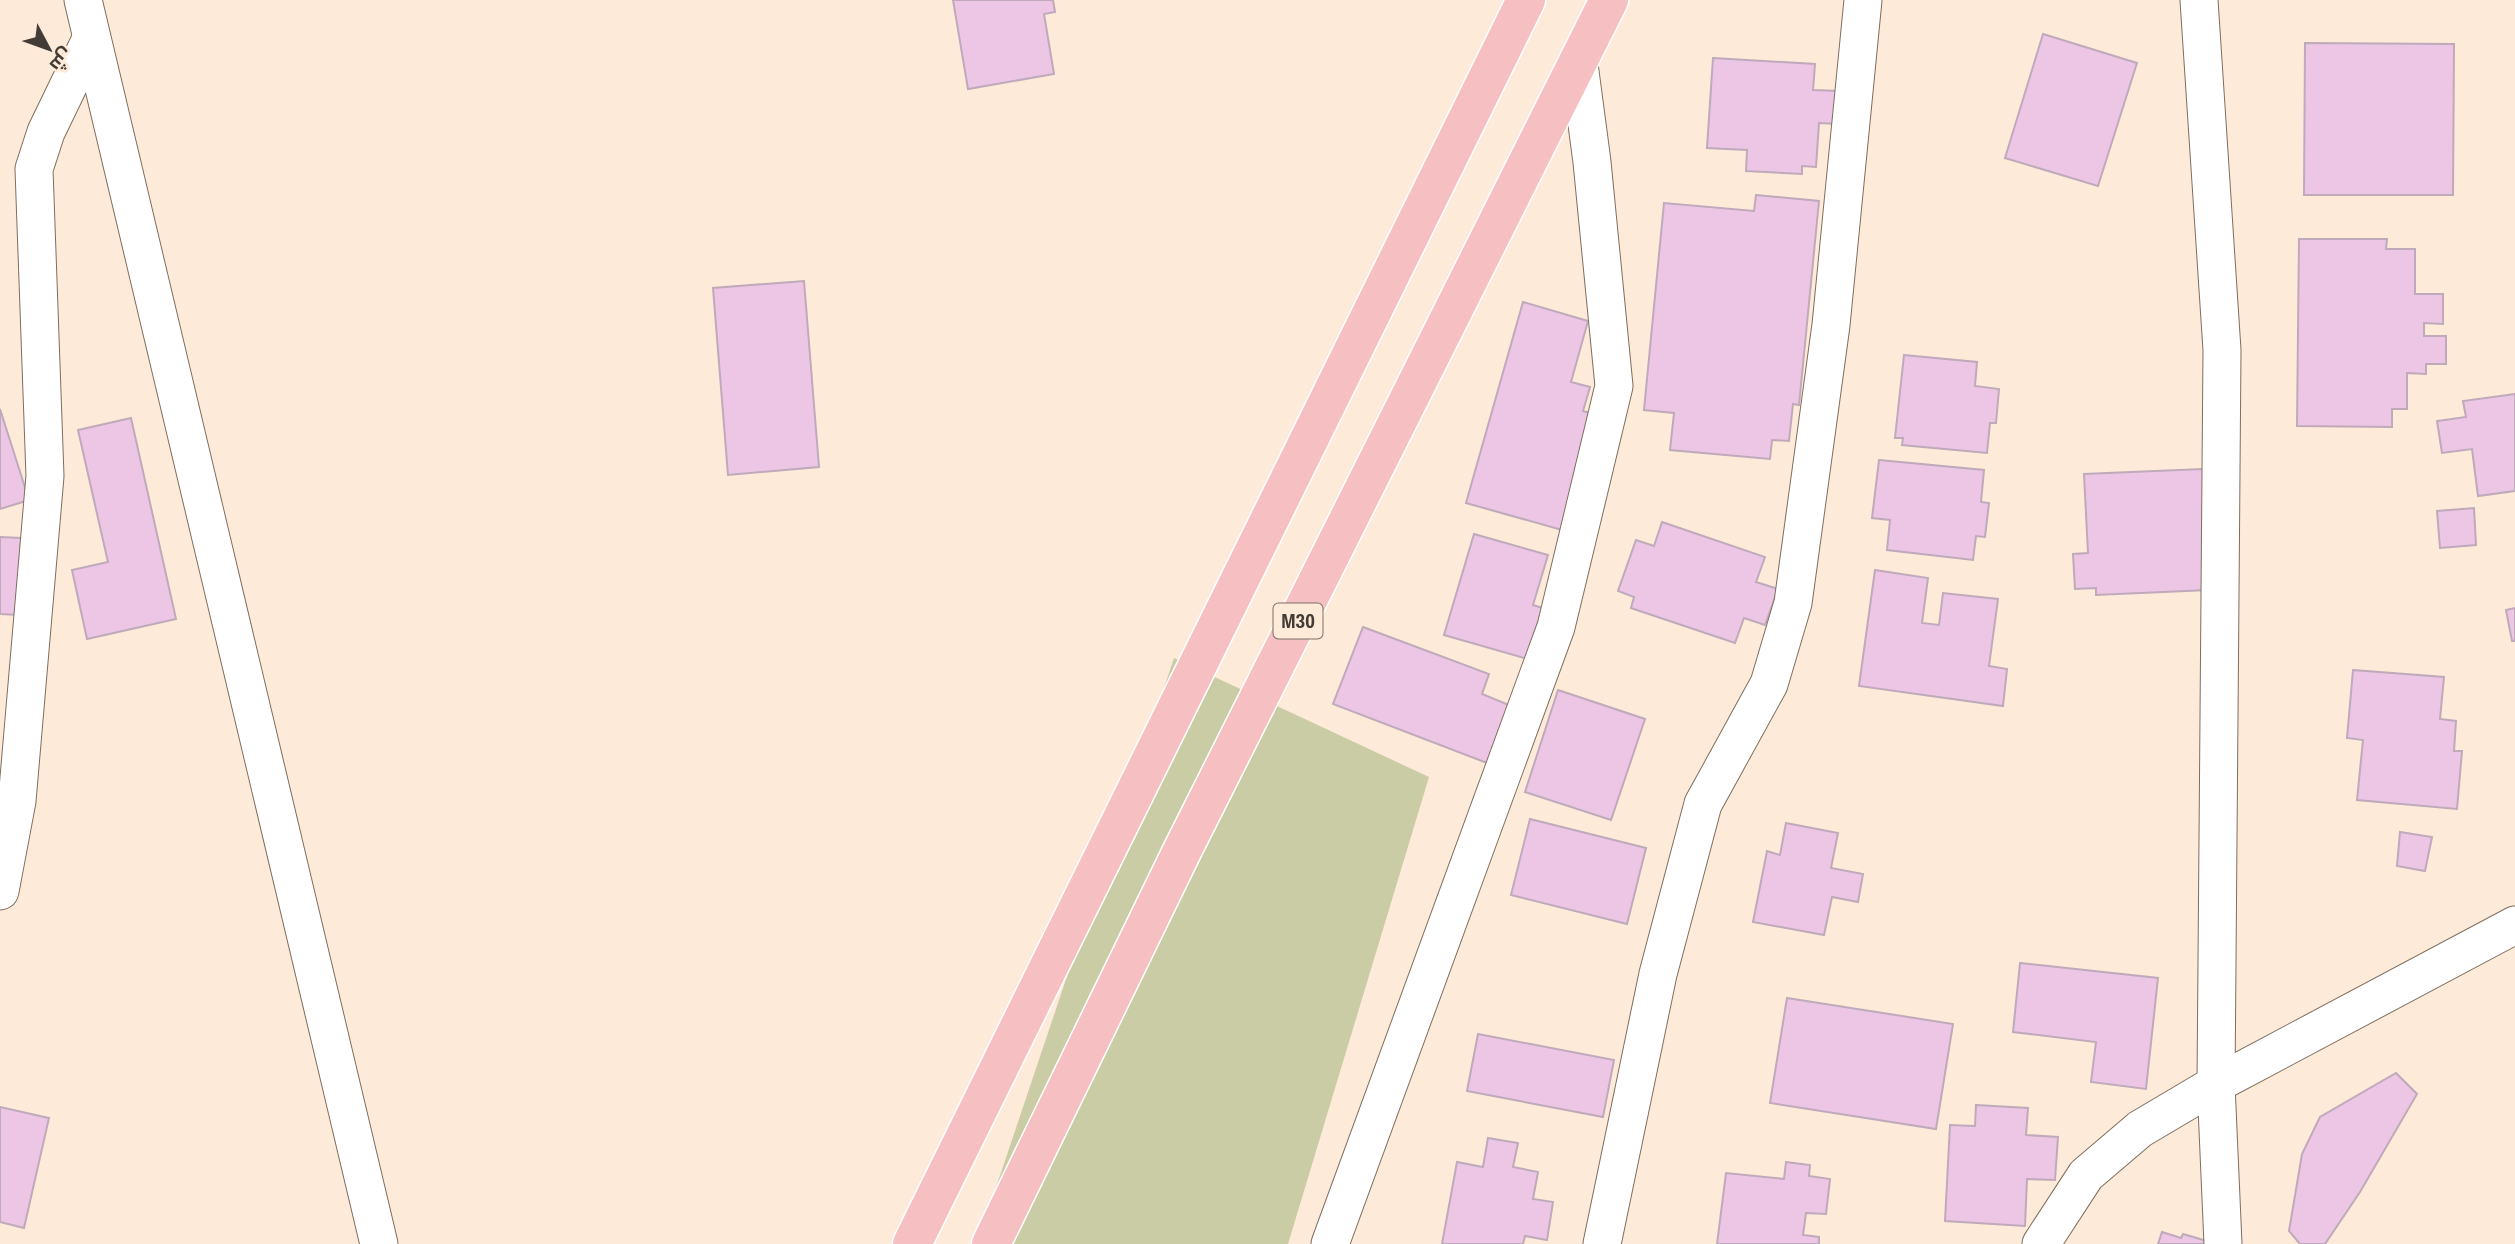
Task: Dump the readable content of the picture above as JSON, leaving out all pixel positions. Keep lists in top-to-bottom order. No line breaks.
{"streets":{"highway":["M30"]},"north":"bottom right"}
